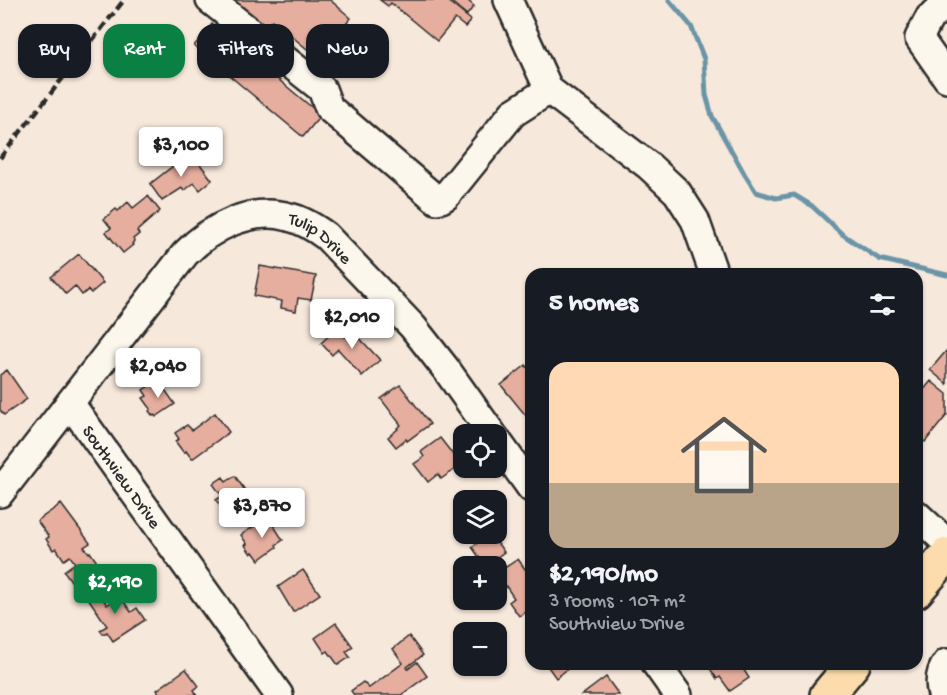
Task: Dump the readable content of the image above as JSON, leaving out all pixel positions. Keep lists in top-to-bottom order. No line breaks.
{"streets":{"street":["Tulip Drive","Southview Drive"]},"crossings":[["Tulip Drive","Southview Drive"]],"page":{"chip":["Buy","Rent","Filters","New"],"price":["$3,100","$2,010","$2,040","$3,870","$2,190"],"heading":"5 homes","list":[{"name":"$2,190/mo","note":"3 rooms · 107 m² · Southview Drive"}],"map_buttons":["+","−"]}}
